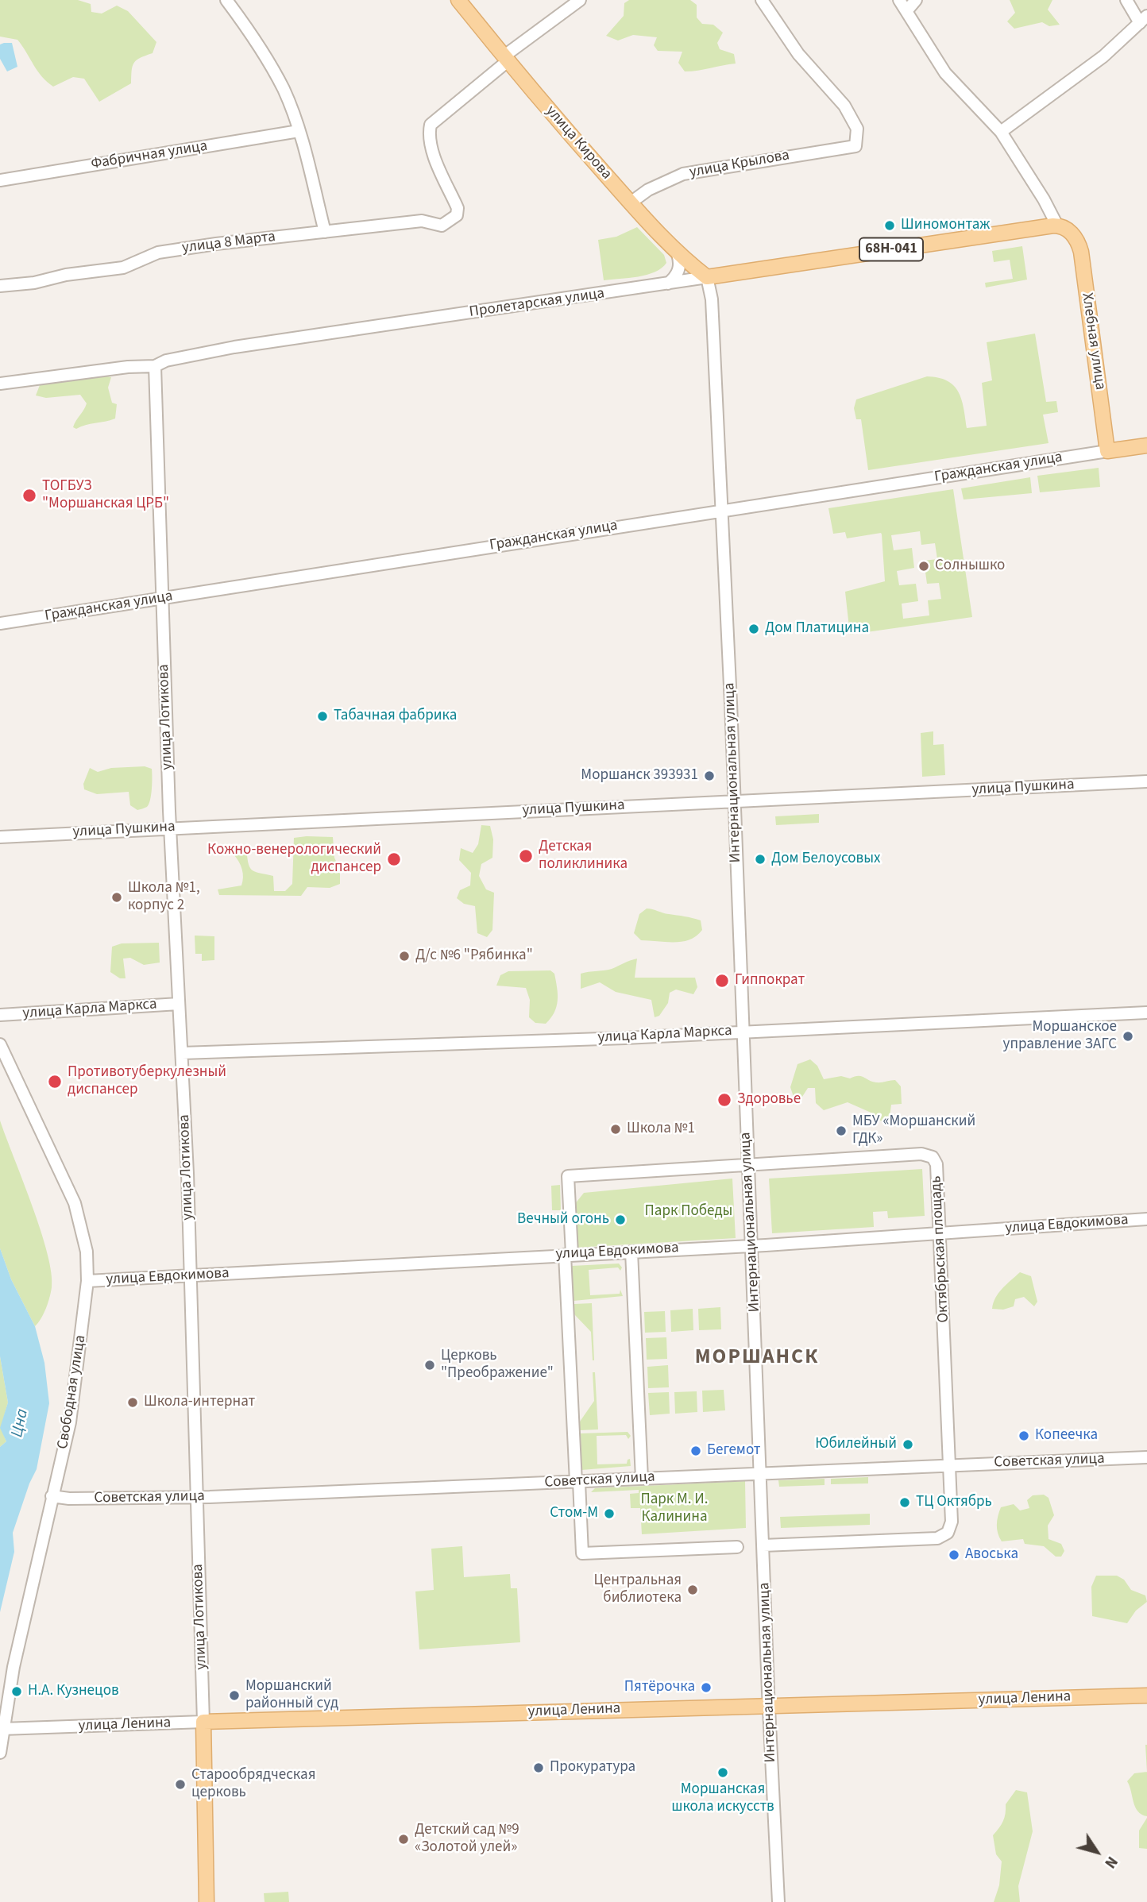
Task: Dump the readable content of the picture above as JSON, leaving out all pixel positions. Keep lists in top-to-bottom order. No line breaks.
{"streets":{"main road":["улица Кирова","68Н-041","Пролетарская улица","Хлебная улица","улица Лотикова","улица Ленина"],"street":["Фабричная улица","улица Крылова","улица 8 Марта","Гражданская улица","Интернациональная улица","улица Пушкина","улица Карла Маркса","улица Евдокимова","Октябрьская площадь","Свободная улица","Советская улица"]},"crossings":[["улица Кирова","улица Крылова"],["улица Кирова","улица 8 Марта"],["улица Кирова","Пролетарская улица"],["улица Кирова","Интернациональная улица"],["Пролетарская улица","Хлебная улица"],["Пролетарская улица","улица Лотикова"],["Пролетарская улица","Интернациональная улица"],["Хлебная улица","Гражданская улица"],["Гражданская улица","улица Лотикова"],["Гражданская улица","Интернациональная улица"],["улица Лотикова","улица Пушкина"],["улица Лотикова","улица Карла Маркса"],["улица Лотикова","улица Евдокимова"],["улица Лотикова","Советская улица"],["улица Лотикова","улица Ленина"],["Интернациональная улица","улица Пушкина"],["Интернациональная улица","улица Карла Маркса"],["Интернациональная улица","улица Евдокимова"],["Интернациональная улица","Октябрьская площадь"],["Интернациональная улица","Советская улица"],["Интернациональная улица","улица Ленина"],["улица Евдокимова","Октябрьская площадь"],["улица Евдокимова","Свободная улица"],["Октябрьская площадь","Советская улица"],["Свободная улица","Советская улица"],["Свободная улица","улица Ленина"]],"districts":["МОРШАНСК"],"water":["Цна"],"parks":["Парк Победы","Парк М. И. Калинина"],"places":["Шиномонтаж","ТОГБУЗ \"Моршанская ЦРБ\"","Солнышко","Дом Платицина","Табачная фабрика","Моршанск 393931","Детская поликлиника","Кожно-венерологический диспансер","Дом Белоусовых","Школа №1, корпус 2","Д/с №6 \"Рябинка\"","Гиппократ","Моршанское управление ЗАГС","Противотуберкулезный диспансер","Здоровье","Школа №1","МБУ «Моршанский ГДК»","Вечный огонь","Церковь \"Преображение\"","Школа-интернат","Копеечка","Юбилейный","Бегемот","ТЦ Октябрь","Стом-М","Авоська","Центральная библиотека","Пятёрочка","Н.А. Кузнецов","Моршанский районный суд","Прокуратура","Моршанская школа искусств","Старообрядческая церковь","Детский сад №9 «Золотой улей»"],"north":"bottom right"}
